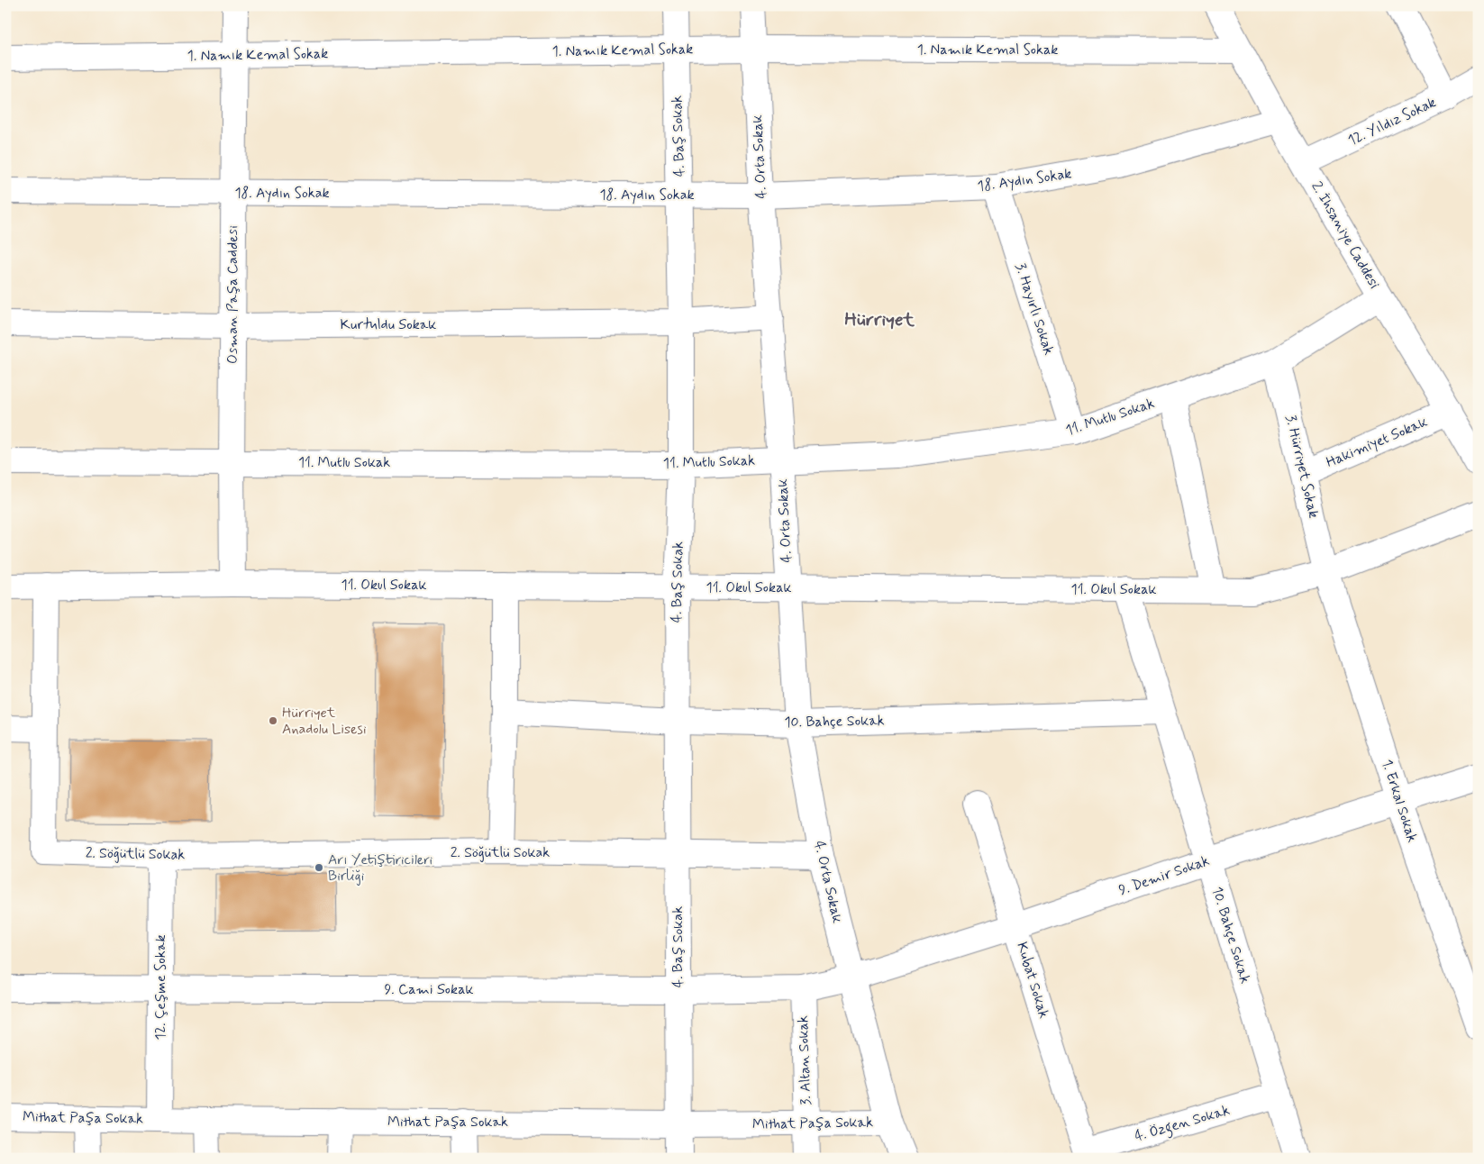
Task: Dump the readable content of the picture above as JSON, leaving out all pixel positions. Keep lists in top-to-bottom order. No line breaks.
{"streets":{"street":["1. Namık Kemal Sokak","12. Yıldız Sokak","4. Baş Sokak","4. Orta Sokak","18. Aydın Sokak","2. İhsaniye Caddesi","Osman Paşa Caddesi","3. Hayırlı Sokak","Kurtuldu Sokak","11. Mutlu Sokak","Hakimiyet Sokak","3. Hürriyet Sokak","11. Okul Sokak","10. Bahçe Sokak","1. Erkal Sokak","2. Söğütlü Sokak","9. Demir Sokak","Kubat Sokak","12. Çeşme Sokak","9. Cami Sokak","3. Altan Sokak","Mithat Paşa Sokak","4. Özgen Sokak"]},"crossings":[["1. Namık Kemal Sokak","4. Baş Sokak"],["1. Namık Kemal Sokak","4. Orta Sokak"],["1. Namık Kemal Sokak","2. İhsaniye Caddesi"],["1. Namık Kemal Sokak","Osman Paşa Caddesi"],["12. Yıldız Sokak","2. İhsaniye Caddesi"],["4. Baş Sokak","18. Aydın Sokak"],["4. Baş Sokak","Kurtuldu Sokak"],["4. Baş Sokak","11. Mutlu Sokak"],["4. Baş Sokak","11. Okul Sokak"],["4. Baş Sokak","10. Bahçe Sokak"],["4. Baş Sokak","2. Söğütlü Sokak"],["4. Baş Sokak","9. Cami Sokak"],["4. Baş Sokak","Mithat Paşa Sokak"],["4. Orta Sokak","18. Aydın Sokak"],["4. Orta Sokak","Kurtuldu Sokak"],["4. Orta Sokak","11. Mutlu Sokak"],["4. Orta Sokak","11. Okul Sokak"],["4. Orta Sokak","10. Bahçe Sokak"],["4. Orta Sokak","2. Söğütlü Sokak"],["4. Orta Sokak","9. Demir Sokak"],["4. Orta Sokak","9. Cami Sokak"],["4. Orta Sokak","Mithat Paşa Sokak"],["18. Aydın Sokak","2. İhsaniye Caddesi"],["18. Aydın Sokak","Osman Paşa Caddesi"],["18. Aydın Sokak","3. Hayırlı Sokak"],["2. İhsaniye Caddesi","11. Mutlu Sokak"],["2. İhsaniye Caddesi","Hakimiyet Sokak"],["Osman Paşa Caddesi","Kurtuldu Sokak"],["Osman Paşa Caddesi","11. Mutlu Sokak"],["Osman Paşa Caddesi","11. Okul Sokak"],["3. Hayırlı Sokak","11. Mutlu Sokak"],["11. Mutlu Sokak","3. Hürriyet Sokak"],["Hakimiyet Sokak","3. Hürriyet Sokak"],["3. Hürriyet Sokak","11. Okul Sokak"],["3. Hürriyet Sokak","1. Erkal Sokak"],["11. Okul Sokak","10. Bahçe Sokak"],["11. Okul Sokak","1. Erkal Sokak"],["10. Bahçe Sokak","9. Demir Sokak"],["10. Bahçe Sokak","4. Özgen Sokak"],["1. Erkal Sokak","9. Demir Sokak"],["2. Söğütlü Sokak","12. Çeşme Sokak"],["9. Demir Sokak","Kubat Sokak"],["9. Demir Sokak","9. Cami Sokak"],["Kubat Sokak","4. Özgen Sokak"],["12. Çeşme Sokak","9. Cami Sokak"],["12. Çeşme Sokak","Mithat Paşa Sokak"],["9. Cami Sokak","3. Altan Sokak"],["3. Altan Sokak","Mithat Paşa Sokak"]],"districts":["Hürriyet"],"places":["Hürriyet Anadolu Lisesi","Arı Yetiştiricileri Birliği"]}
